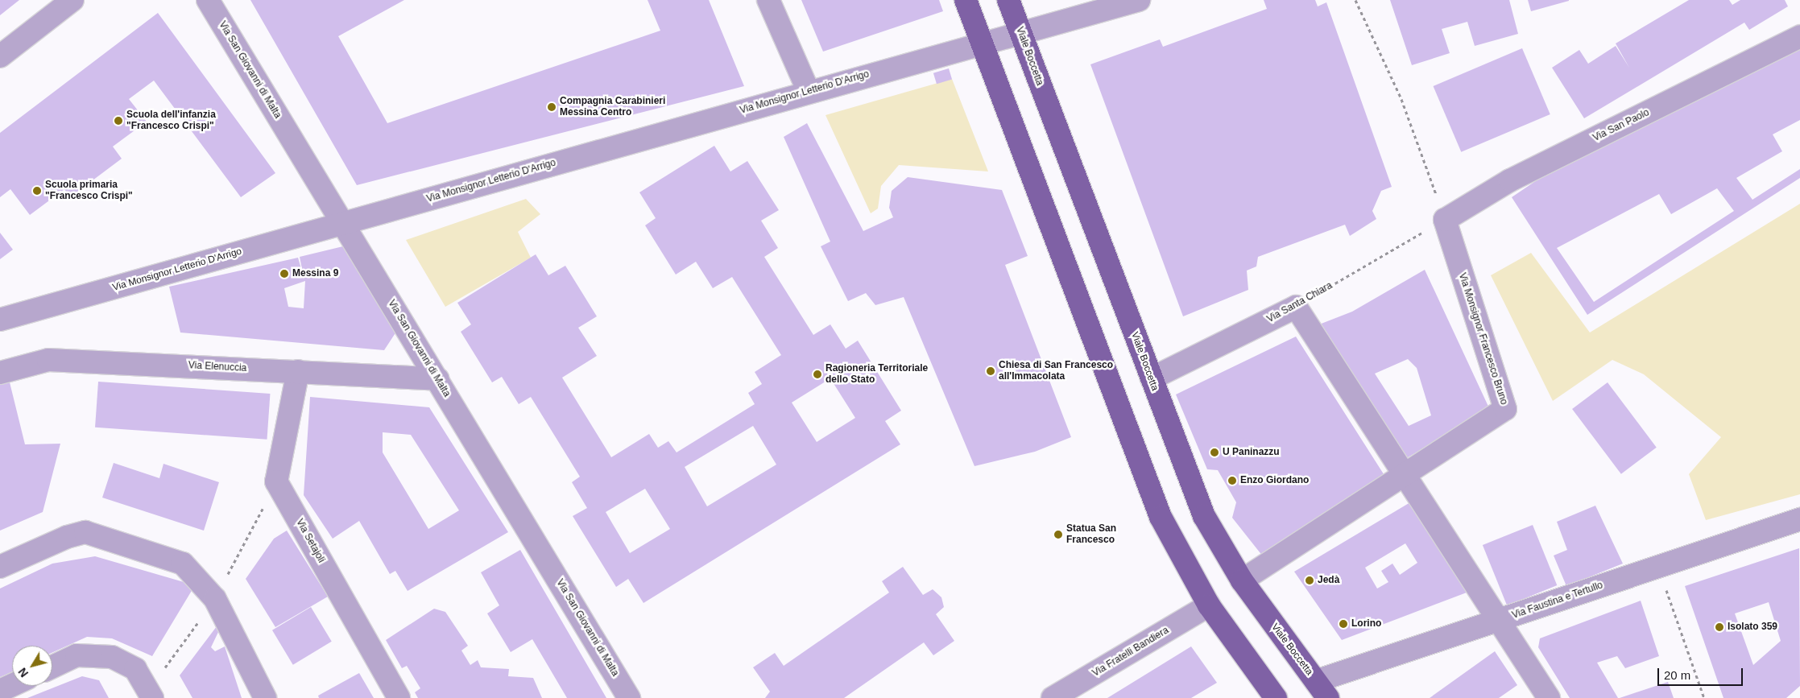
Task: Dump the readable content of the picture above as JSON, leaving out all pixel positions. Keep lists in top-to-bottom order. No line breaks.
{"streets":{"main road":["Viale Boccetta"],"street":["Via San Giovanni di Malta","Via Monsignor Letterio D'Arrigo","Via San Paolo","Via Santa Chiara","Via Monsignor Francesco Bruno","Via Elenuccia","Via Setajoli","Via Faustina e Tertullo","Via Fratelli Bandiera"]},"crossings":[["Viale Boccetta","Via Monsignor Letterio D'Arrigo"],["Viale Boccetta","Via Santa Chiara"],["Viale Boccetta","Via Monsignor Francesco Bruno"],["Viale Boccetta","Via Faustina e Tertullo"],["Via San Giovanni di Malta","Via Monsignor Letterio D'Arrigo"],["Via San Giovanni di Malta","Via Elenuccia"],["Via San Paolo","Via Santa Chiara"],["Via San Paolo","Via Monsignor Francesco Bruno"],["Via Santa Chiara","Via Monsignor Francesco Bruno"],["Via Elenuccia","Via Setajoli"]],"places":["Compagnia Carabinieri Messina Centro","Scuola dell'infanzia \"Francesco Crispi\"","Scuola primaria \"Francesco Crispi\"","Messina 9","Chiesa di San Francesco all'Immacolata","Ragioneria Territoriale dello Stato","U Paninazzu","Enzo Giordano","Statua San Francesco","Jedà","Lorino","Isolato 359"],"scale_bar":"20 m","north":"bottom left"}
